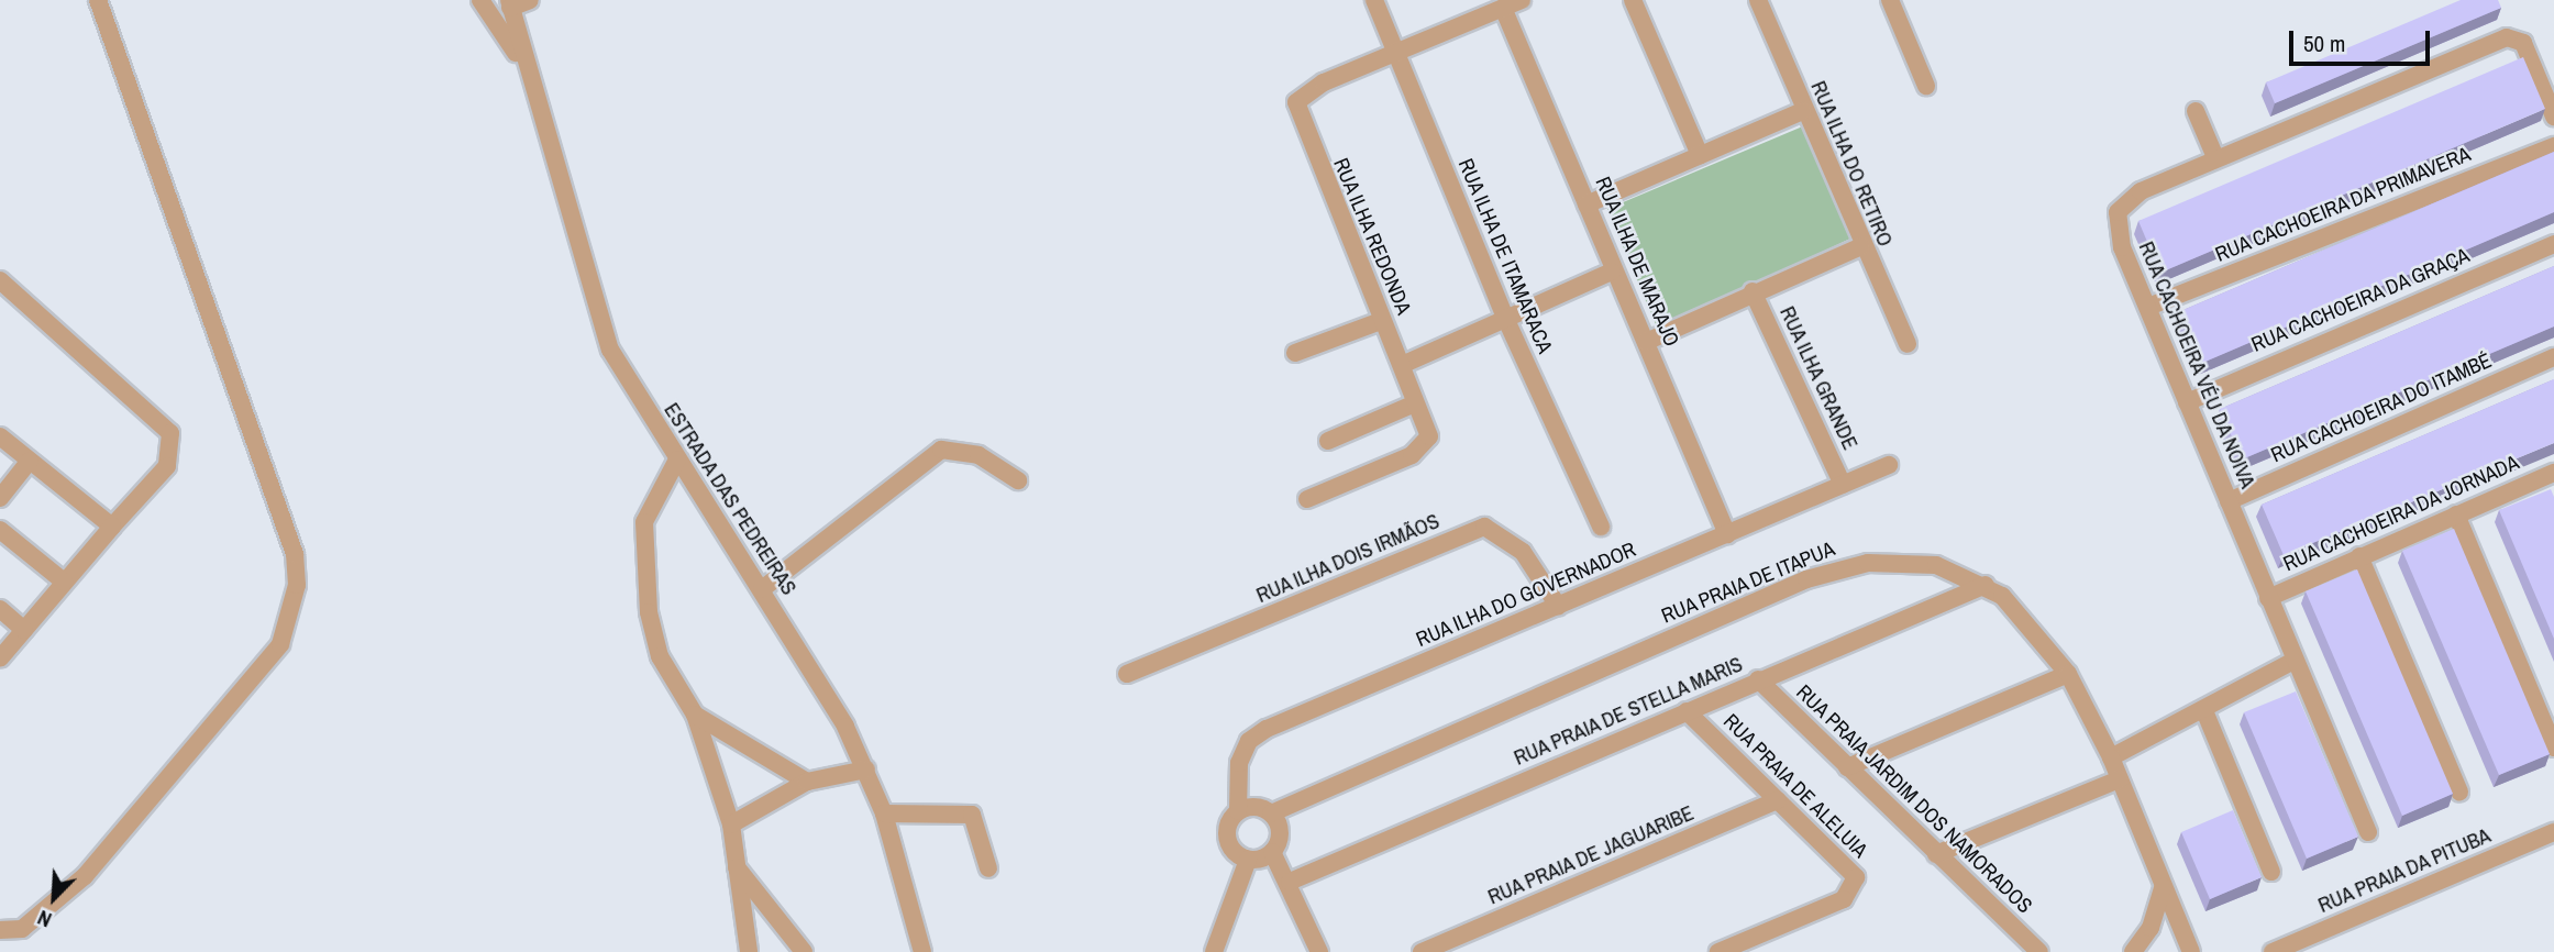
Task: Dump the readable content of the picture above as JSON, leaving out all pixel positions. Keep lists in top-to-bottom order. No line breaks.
{"streets":{"street":["RUA ILHA DO RETIRO","RUA CACHOEIRA DA PRIMAVERA","RUA ILHA REDONDA","RUA ILHA DE ITAMARACA","RUA ILHA DE MARAJO","RUA CACHOEIRA DA GRAÇA","RUA CACHOEIRA VÉU DA NOIVA","RUA ILHA GRANDE","RUA CACHOEIRA DO ITAMBÉ","ESTRADA DAS PEDREIRAS","RUA CACHOEIRA DA JORNADA","RUA ILHA DOIS IRMÃOS","RUA PRAIA DE ITAPUA","RUA ILHA DO GOVERNADOR","RUA PRAIA DE STELLA MARIS","RUA PRAIA DE ALELUIA","RUA PRAIA JARDIM DOS NAMORADOS","RUA PRAIA DE JAGUARIBE","RUA PRAIA DA PITUBA"]},"crossings":[["RUA CACHOEIRA DA PRIMAVERA","RUA CACHOEIRA VÉU DA NOIVA"],["RUA ILHA REDONDA","RUA ILHA DE ITAMARACA"],["RUA ILHA DE MARAJO","RUA ILHA DO GOVERNADOR"],["RUA CACHOEIRA DA GRAÇA","RUA CACHOEIRA VÉU DA NOIVA"],["RUA CACHOEIRA VÉU DA NOIVA","RUA CACHOEIRA DO ITAMBÉ"],["RUA CACHOEIRA VÉU DA NOIVA","RUA CACHOEIRA DA JORNADA"],["RUA ILHA GRANDE","RUA ILHA DO GOVERNADOR"],["RUA ILHA DOIS IRMÃOS","RUA ILHA DO GOVERNADOR"],["RUA PRAIA DE ITAPUA","RUA ILHA DO GOVERNADOR"],["RUA PRAIA DE ITAPUA","RUA PRAIA DE STELLA MARIS"],["RUA PRAIA DE STELLA MARIS","RUA PRAIA DE ALELUIA"],["RUA PRAIA DE STELLA MARIS","RUA PRAIA JARDIM DOS NAMORADOS"],["RUA PRAIA DE ALELUIA","RUA PRAIA DE JAGUARIBE"]],"scale_bar":"50 m","north":"bottom left"}
